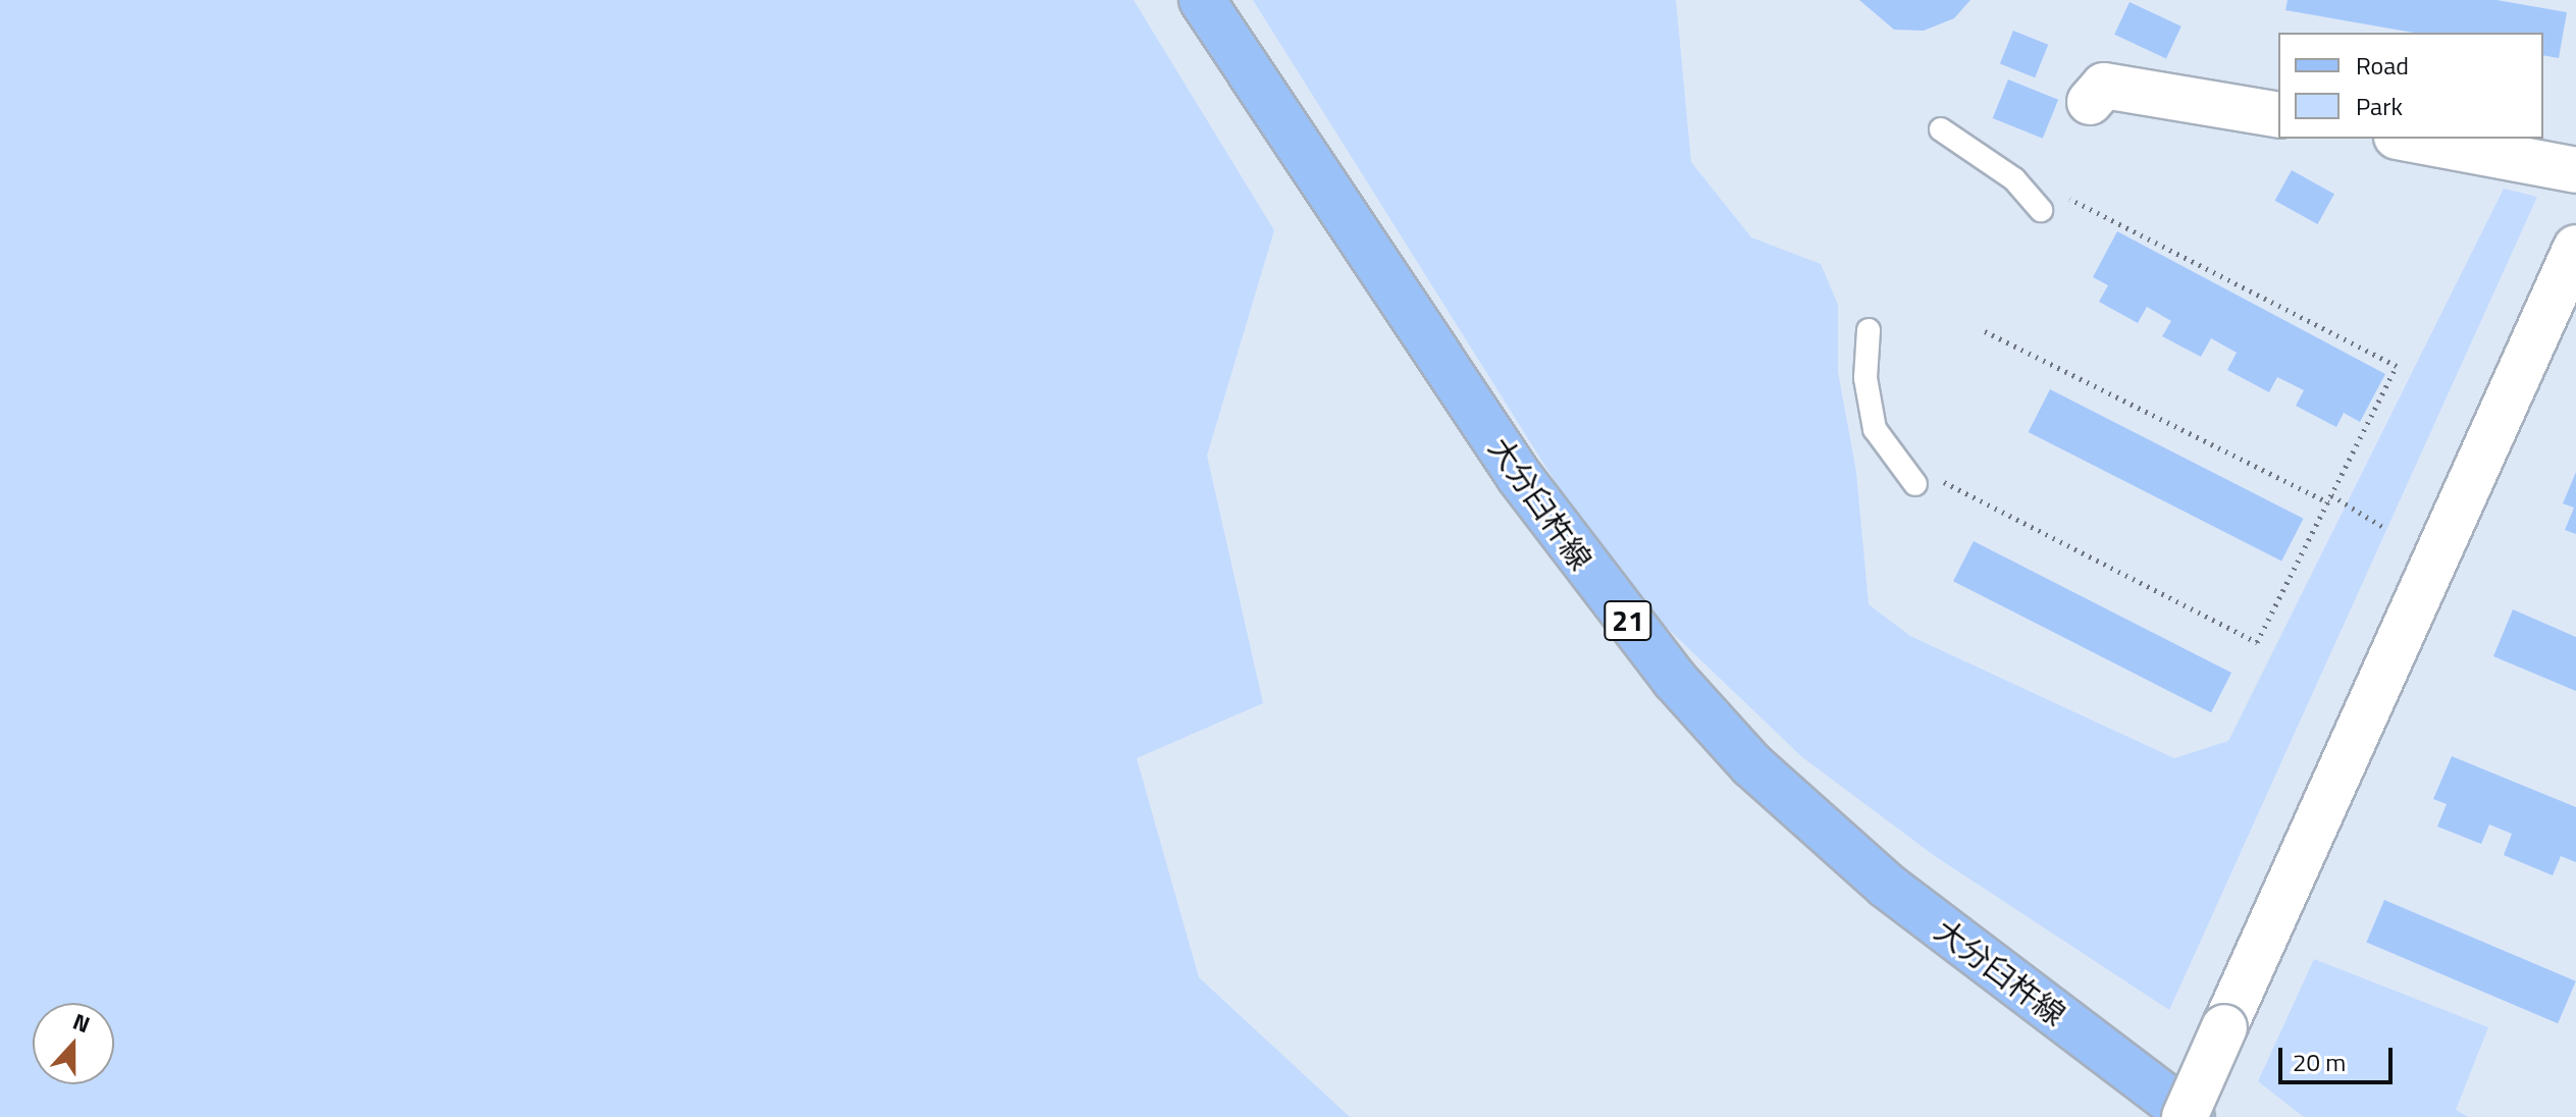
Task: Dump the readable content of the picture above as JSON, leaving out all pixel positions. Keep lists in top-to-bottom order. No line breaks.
{"streets":{"main road":["大分臼杵線","21"]},"legend":["Road","Park"],"scale_bar":"20 m","north":"top"}
